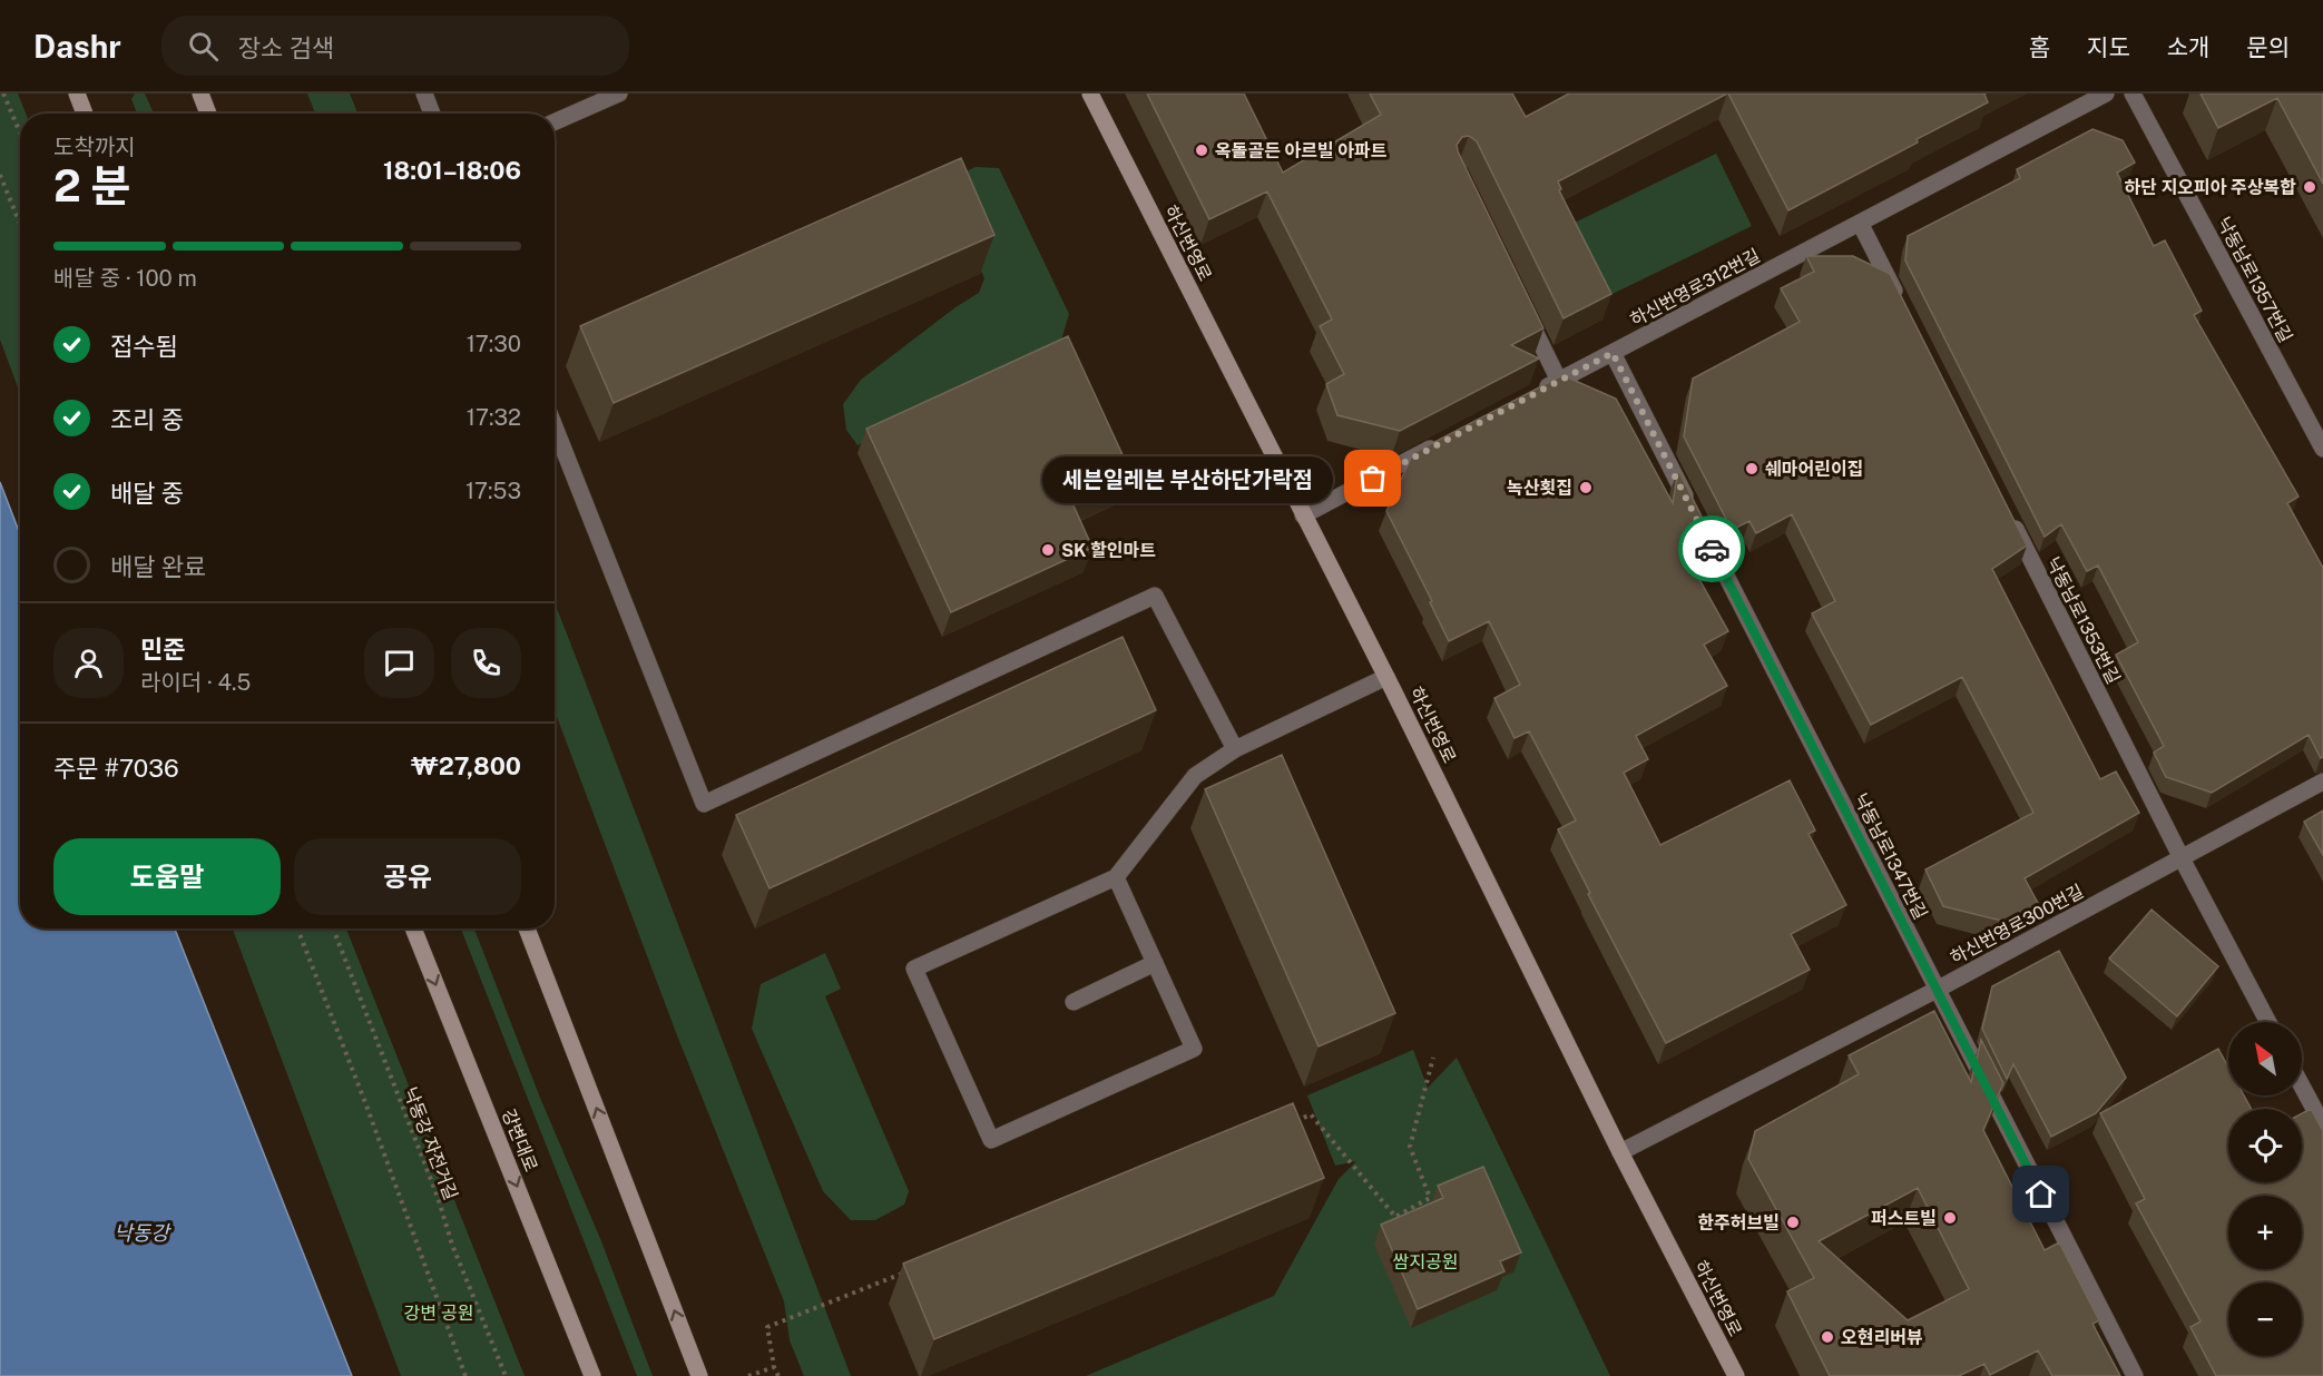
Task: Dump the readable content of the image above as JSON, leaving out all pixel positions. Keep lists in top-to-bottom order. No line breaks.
{"streets":{"street":["하신번영로","낙동남로1357번길","하신번영로312번길","낙동남로1353번길","낙동남로1347번길","하신번영로300번길","강변대로"],"path":["낙동강 자전거길"]},"crossings":[["하신번영로","하신번영로300번길"],["하신번영로312번길","낙동남로1347번길"],["낙동남로1353번길","하신번영로300번길"],["낙동남로1347번길","하신번영로300번길"]],"water":["낙동강"],"parks":["쌈지공원","강변 공원"],"places":["옥돌골든 아르빌 아파트","하단 지오피아 주상복합","쉐마어린이집","세븐일레븐 부산하단가락점","녹산횟집","SK 할인마트","퍼스트빌","한주허브빌","오현리버뷰"],"north":"top left","page":{"header":"Dashr","search":"장소 검색","nav":["홈","지도","소개","문의"],"heading":["2 분","도착까지","18:01–18:06"],"panel":["민준","라이더 · 4.5","주문 #7036","₩27,800"],"bar":"배달 중 · 100 m","list":[["접수됨","17:30"],["조리 중","17:32"],["배달 중","17:53"],"배달 완료"],"bubble":"세븐일레븐 부산하단가락점","buttons":["도움말","공유"],"map_buttons":["+","−"]}}
